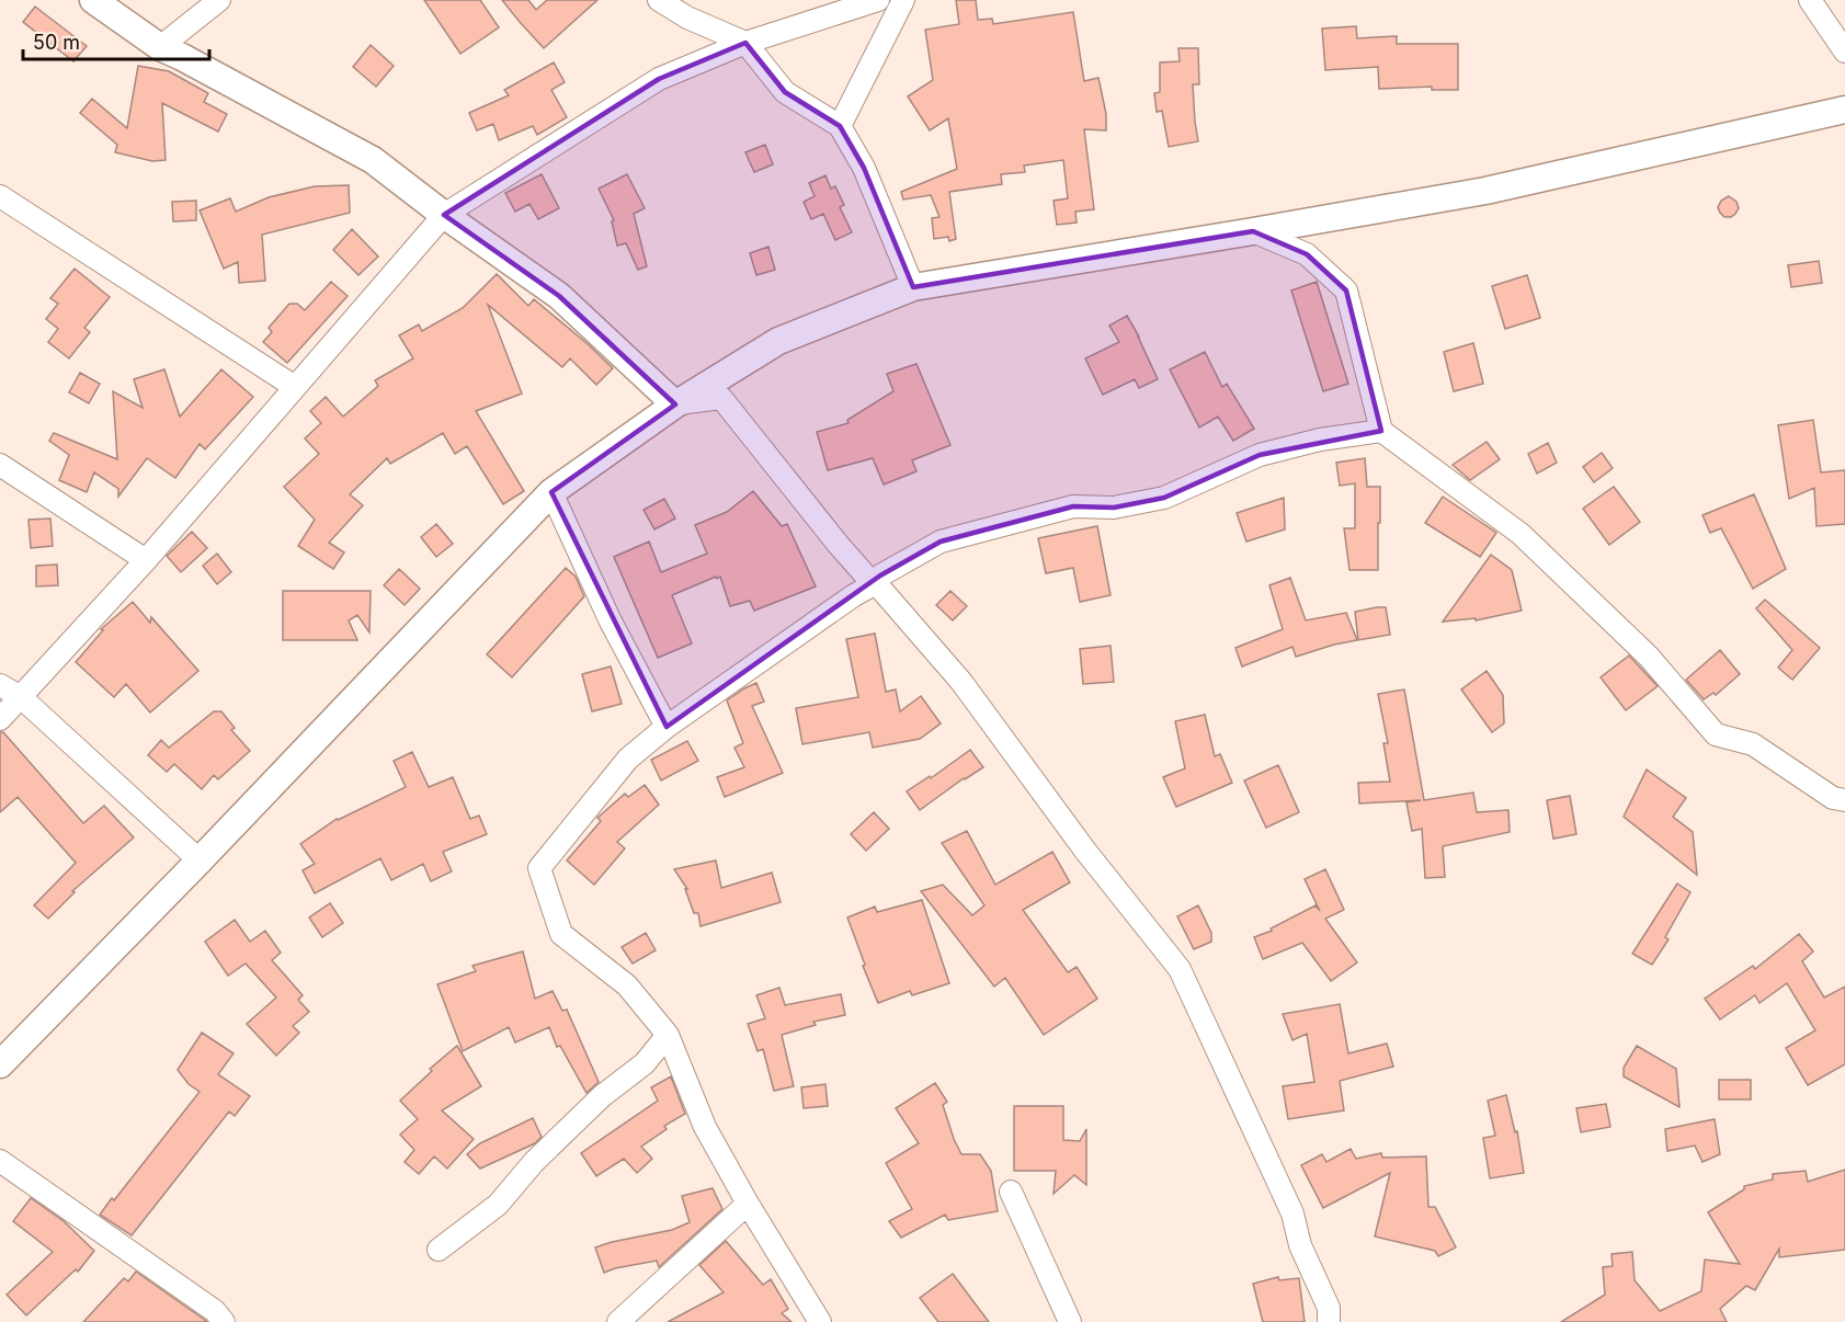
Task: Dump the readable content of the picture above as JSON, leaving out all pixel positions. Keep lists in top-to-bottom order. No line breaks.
{"scale_bar":"50 m"}
